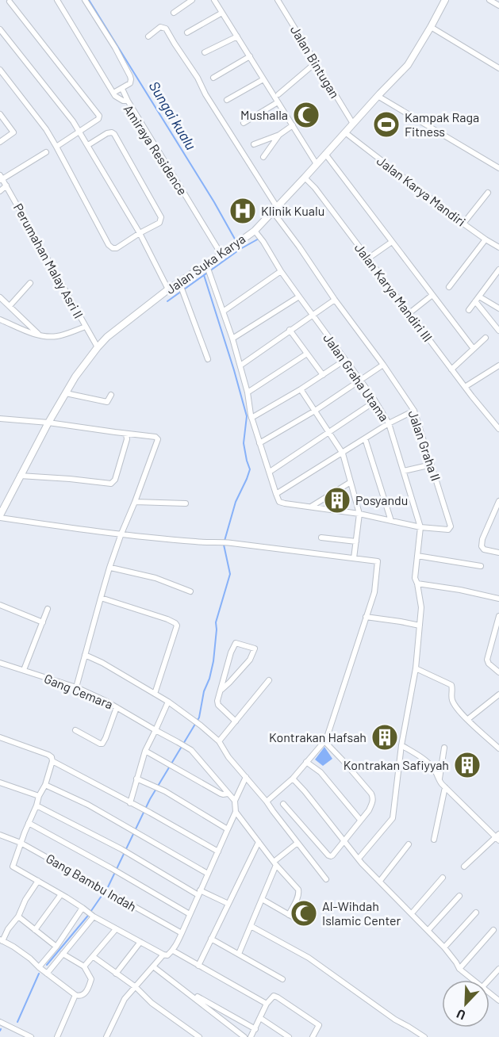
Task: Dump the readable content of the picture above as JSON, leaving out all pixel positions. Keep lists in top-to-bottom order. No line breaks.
{"streets":{"main road":["Jalan Suka Karya"],"street":["Jalan Bintugan","Amiraya Residence","Jalan Karya Mandiri","Perumahan Malay Asri II","Jalan Karya Mandiri III","Jalan Graha Utama","Jalan Graha II","Gang Cemara","Gang Bambu Indah"]},"crossings":[["Jalan Bintugan","Jalan Suka Karya"],["Amiraya Residence","Jalan Suka Karya"],["Jalan Karya Mandiri","Jalan Suka Karya"],["Perumahan Malay Asri II","Jalan Suka Karya"],["Jalan Suka Karya","Jalan Karya Mandiri III"],["Jalan Suka Karya","Jalan Graha Utama"],["Jalan Suka Karya","Jalan Graha II"],["Jalan Graha Utama","Jalan Graha II"]],"water":["Sungai kualu"],"places":{"mosque":["Mushalla","Al-Wihdah Islamic Center"],"sports":["Kampak Raga Fitness"],"hospital":["Klinik Kualu"],"building":["Posyandu","Kontrakan Hafsah","Kontrakan Safiyyah"]},"north":"bottom left"}
